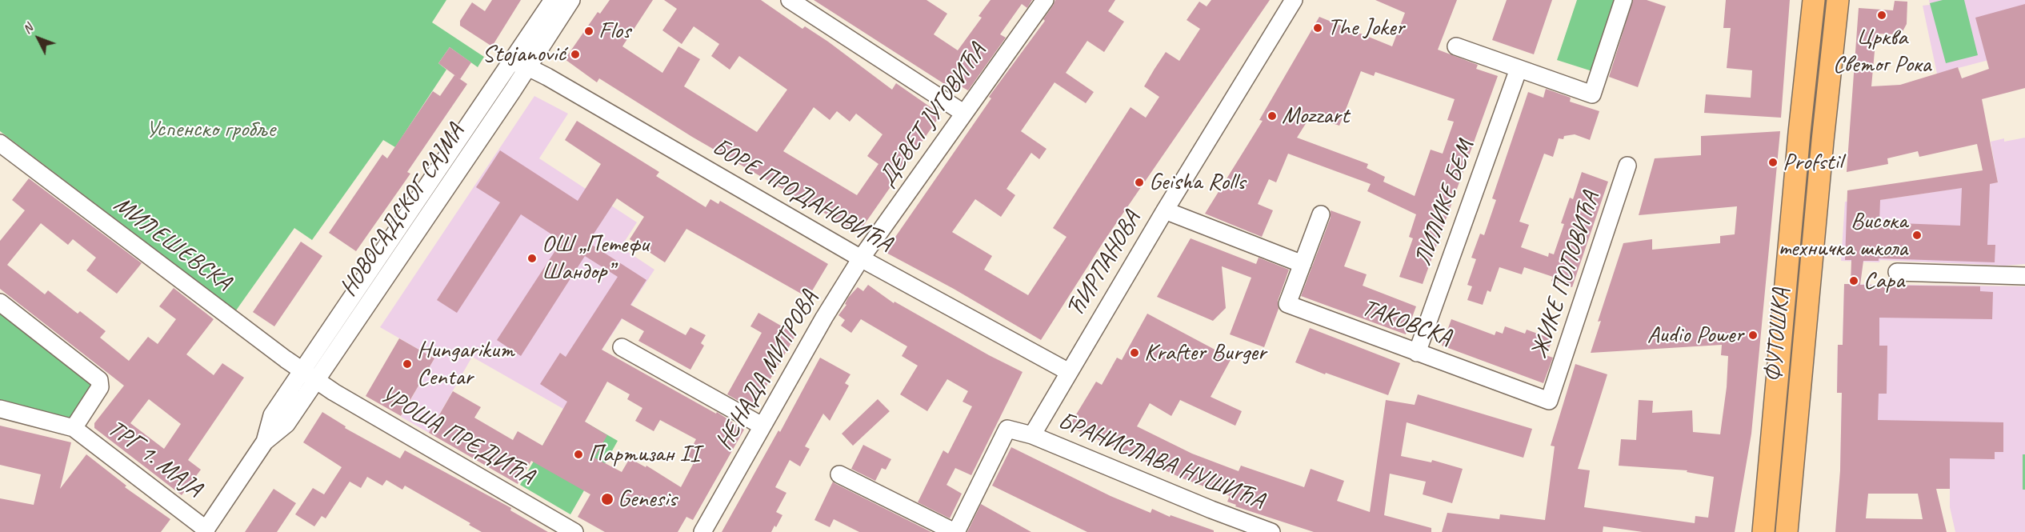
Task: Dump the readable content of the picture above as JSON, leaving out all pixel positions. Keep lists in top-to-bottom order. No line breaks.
{"streets":{"main road":["ФУТОШКА"],"street":["ДЕВЕТ ЈУГОВИЋА","БОРЕ ПРОДАНОВИЋА","ЛИЛИКЕ БЕМ","НОВОСАДСКОГ САЈМА","МИЛЕШЕВСКА","ЋИРПАНОВА","ЖИКЕ ПОПОВИЋА","ТАКОВСКА","НЕНАДА МИТРОВА","УРОША ПРЕДИЋА","ТРГ 1. МАЈА","БРАНИСЛАВА НУШИЋА"]},"crossings":[["ДЕВЕТ ЈУГОВИЋА","БОРЕ ПРОДАНОВИЋА"],["ДЕВЕТ ЈУГОВИЋА","НЕНАДА МИТРОВА"],["БОРЕ ПРОДАНОВИЋА","НОВОСАДСКОГ САЈМА"],["БОРЕ ПРОДАНОВИЋА","ЋИРПАНОВА"],["БОРЕ ПРОДАНОВИЋА","НЕНАДА МИТРОВА"],["ЛИЛИКЕ БЕМ","ТАКОВСКА"],["НОВОСАДСКОГ САЈМА","МИЛЕШЕВСКА"],["НОВОСАДСКОГ САЈМА","УРОША ПРЕДИЋА"],["НОВОСАДСКОГ САЈМА","ТРГ 1. МАЈА"],["МИЛЕШЕВСКА","УРОША ПРЕДИЋА"],["ЋИРПАНОВА","БРАНИСЛАВА НУШИЋА"],["ЖИКЕ ПОПОВИЋА","ТАКОВСКА"]],"parks":["Успенско гробље"],"places":["Црква Светог Рока","The Joker","Flos","Stojanović","Mozzart","Profstil","Geisha Rolls","Висока техничка школа","ОШ „Петефи Шандор”","Сара","Audio Power","Krafter Burger","Hungarikum Centar","Партизан II","Genesis"],"north":"top left"}
